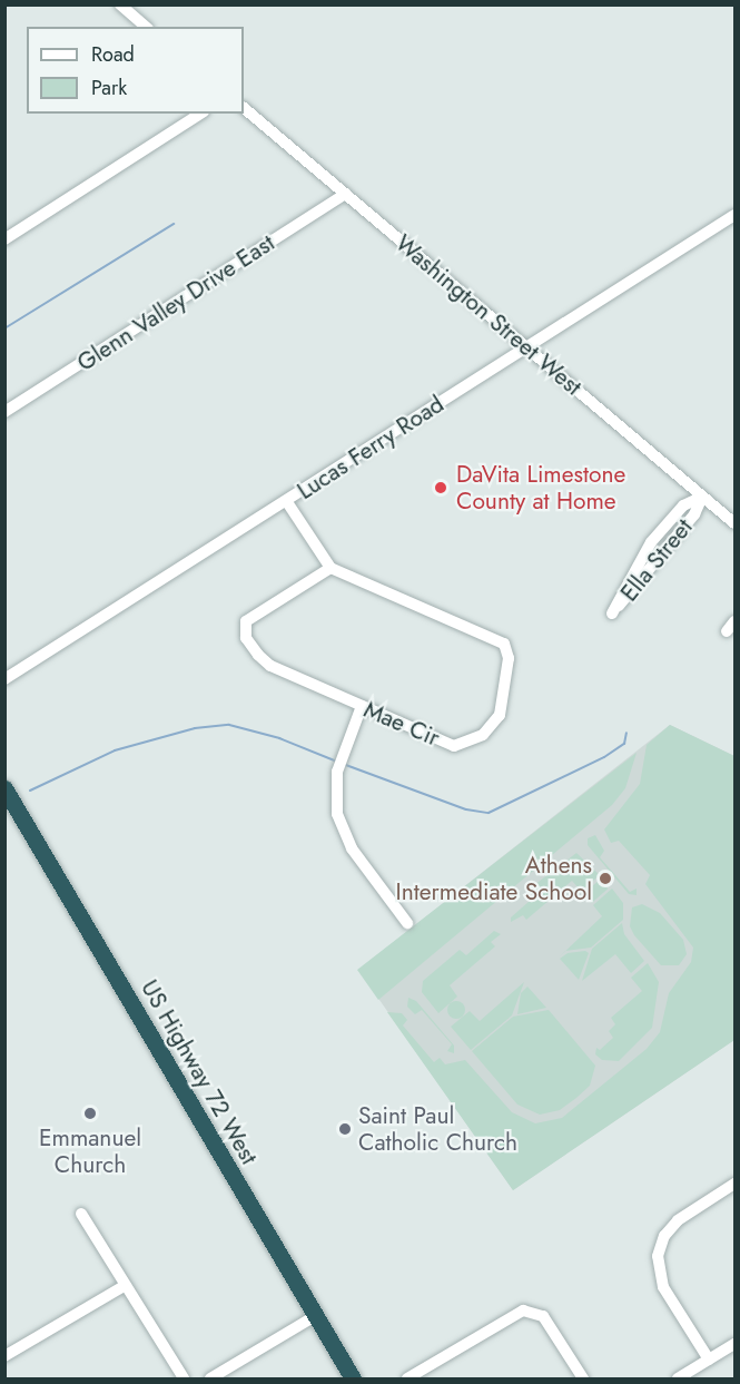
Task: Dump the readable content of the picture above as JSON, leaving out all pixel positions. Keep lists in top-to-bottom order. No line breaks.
{"streets":{"highway":["US Highway 72 West"],"street":["Glenn Valley Drive East","Washington Street West","Lucas Ferry Road","Ella Street","Mae Cir"]},"crossings":[["Glenn Valley Drive East","Washington Street West"],["Washington Street West","Lucas Ferry Road"],["Washington Street West","Ella Street"]],"places":["DaVita Limestone County at Home","Athens Intermediate School","Emmanuel Church","Saint Paul Catholic Church"],"legend":["Road","Park"]}
